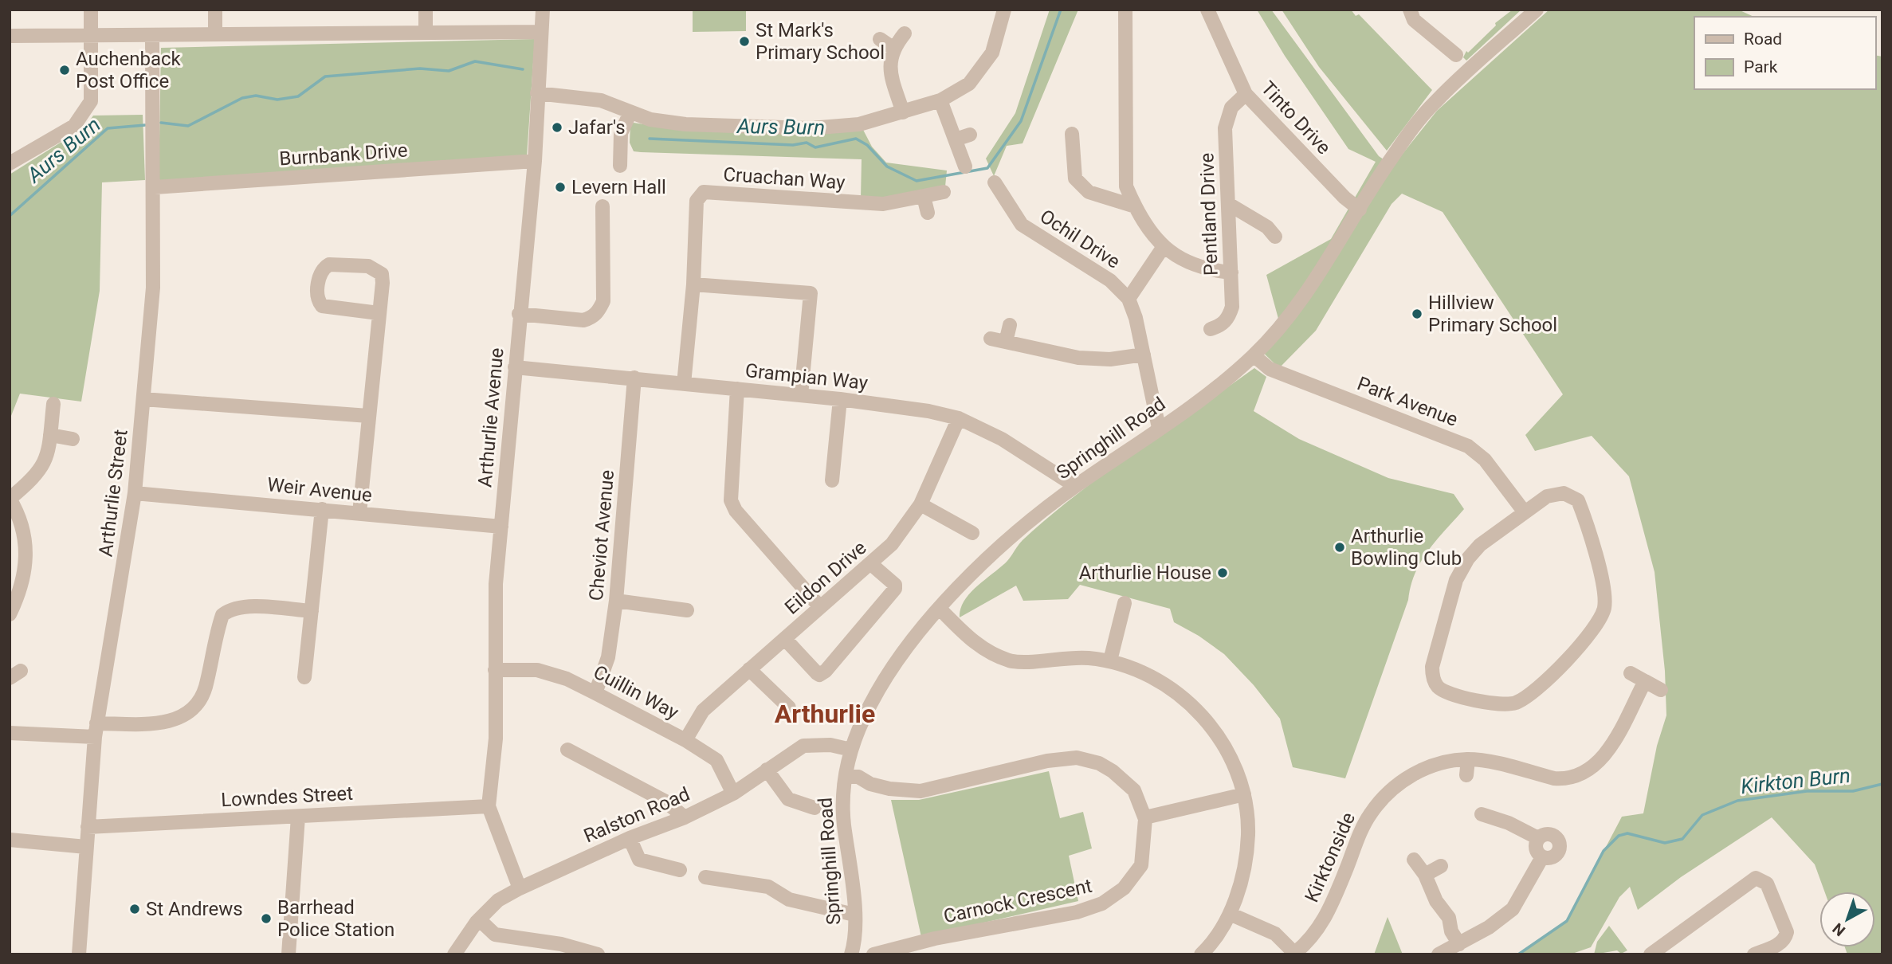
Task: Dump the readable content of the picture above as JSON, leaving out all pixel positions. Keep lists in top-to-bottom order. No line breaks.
{"streets":{"street":["Tinto Drive","Burnbank Drive","Cruachan Way","Pentland Drive","Ochil Drive","Grampian Way","Park Avenue","Arthurlie Avenue","Springhill Road","Weir Avenue","Arthurlie Street","Cheviot Avenue","Eildon Drive","Cuillin Way","Lowndes Street","Ralston Road","Kirktonside","Carnock Crescent"]},"crossings":[["Tinto Drive","Pentland Drive"],["Tinto Drive","Springhill Road"],["Burnbank Drive","Arthurlie Avenue"],["Burnbank Drive","Arthurlie Street"],["Grampian Way","Arthurlie Avenue"],["Grampian Way","Springhill Road"],["Grampian Way","Cheviot Avenue"],["Grampian Way","Eildon Drive"],["Park Avenue","Springhill Road"],["Arthurlie Avenue","Weir Avenue"],["Arthurlie Avenue","Cuillin Way"],["Arthurlie Avenue","Lowndes Street"],["Springhill Road","Ralston Road"],["Springhill Road","Carnock Crescent"],["Weir Avenue","Arthurlie Street"],["Arthurlie Street","Lowndes Street"],["Cheviot Avenue","Cuillin Way"],["Eildon Drive","Cuillin Way"],["Cuillin Way","Ralston Road"]],"districts":["Arthurlie"],"water":["Aurs Burn","Kirkton Burn"],"places":["St Mark's Primary School","Auchenback Post Office","Jafar's","Levern Hall","Hillview Primary School","Arthurlie Bowling Club","Arthurlie House","St Andrews","Barrhead Police Station"],"legend":["Road","Park"],"north":"bottom left"}
